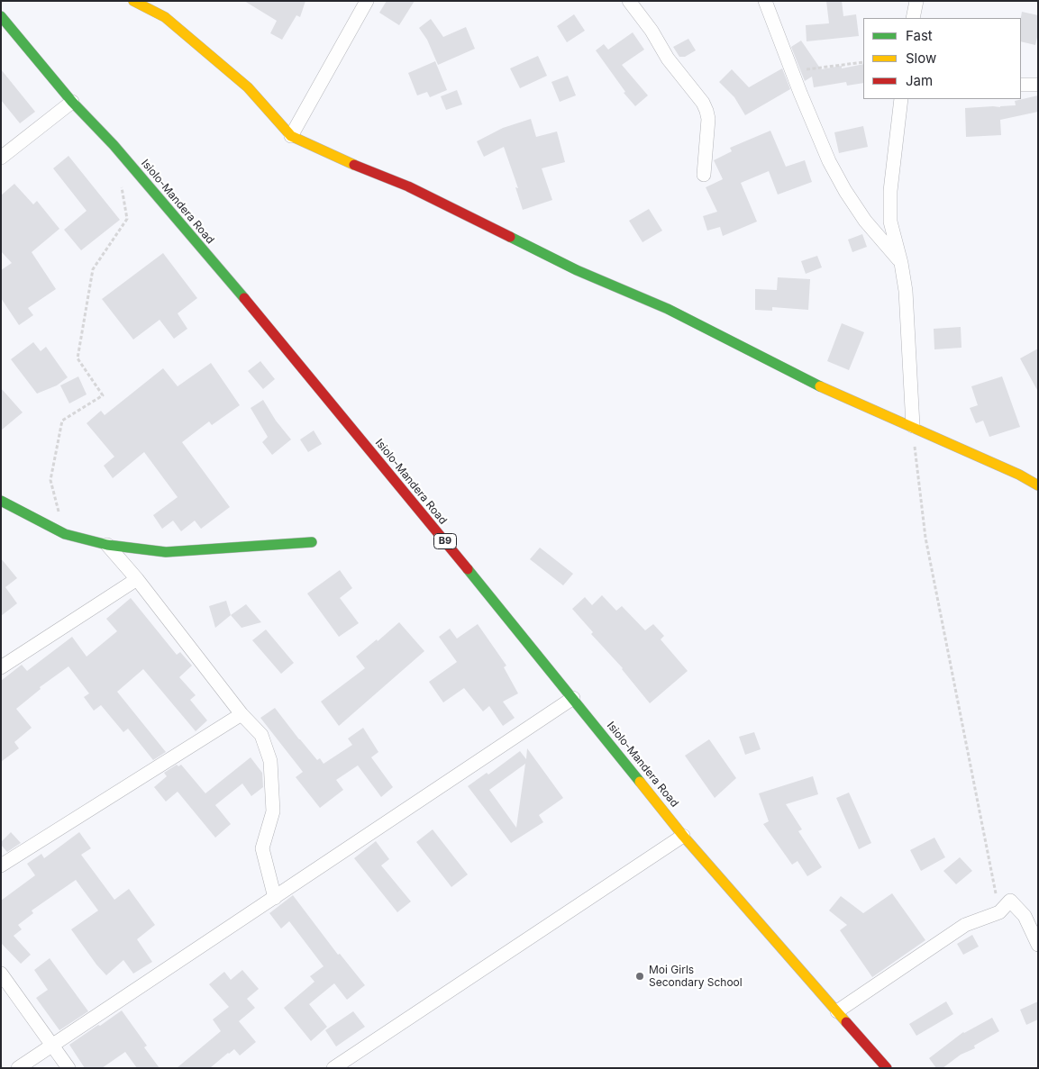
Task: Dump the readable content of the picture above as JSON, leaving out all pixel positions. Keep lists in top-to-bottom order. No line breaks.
{"streets":{"main road":["Isiolo-Mandera Road","B9"]},"places":["Moi Girls Secondary School"],"legend":["Fast","Slow","Jam"]}
